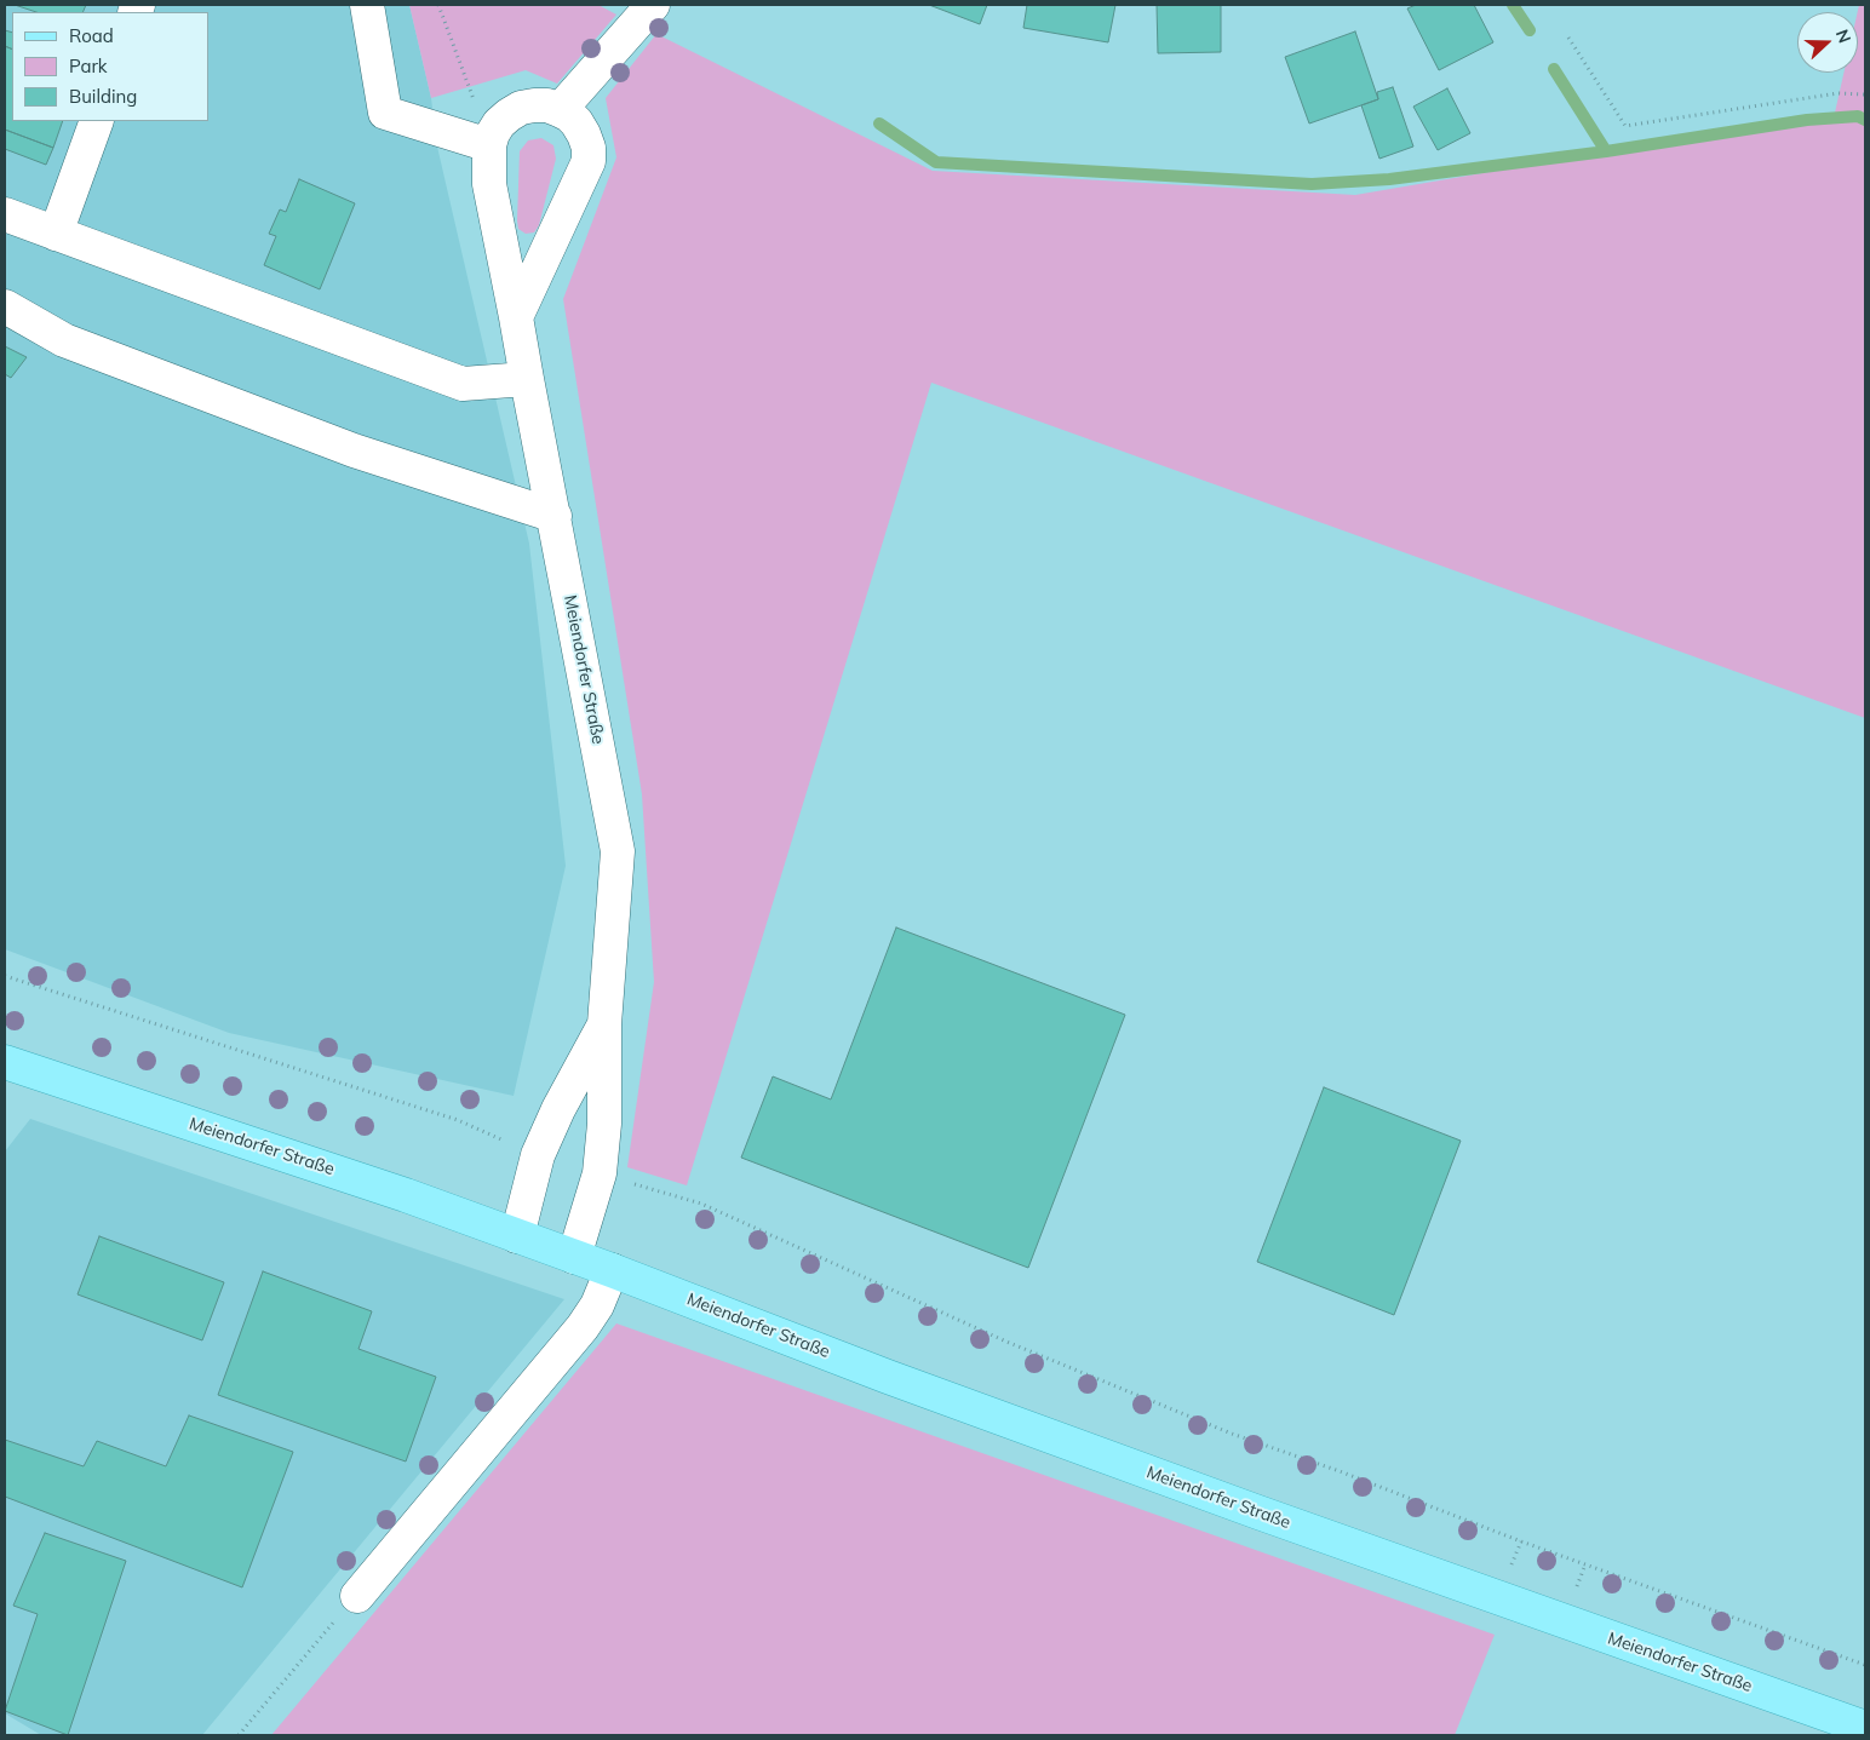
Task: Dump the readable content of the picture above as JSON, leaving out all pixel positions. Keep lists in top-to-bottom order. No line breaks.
{"streets":{"main road":["Meiendorfer Straße"]},"legend":["Road","Park","Building"],"north":"right"}
